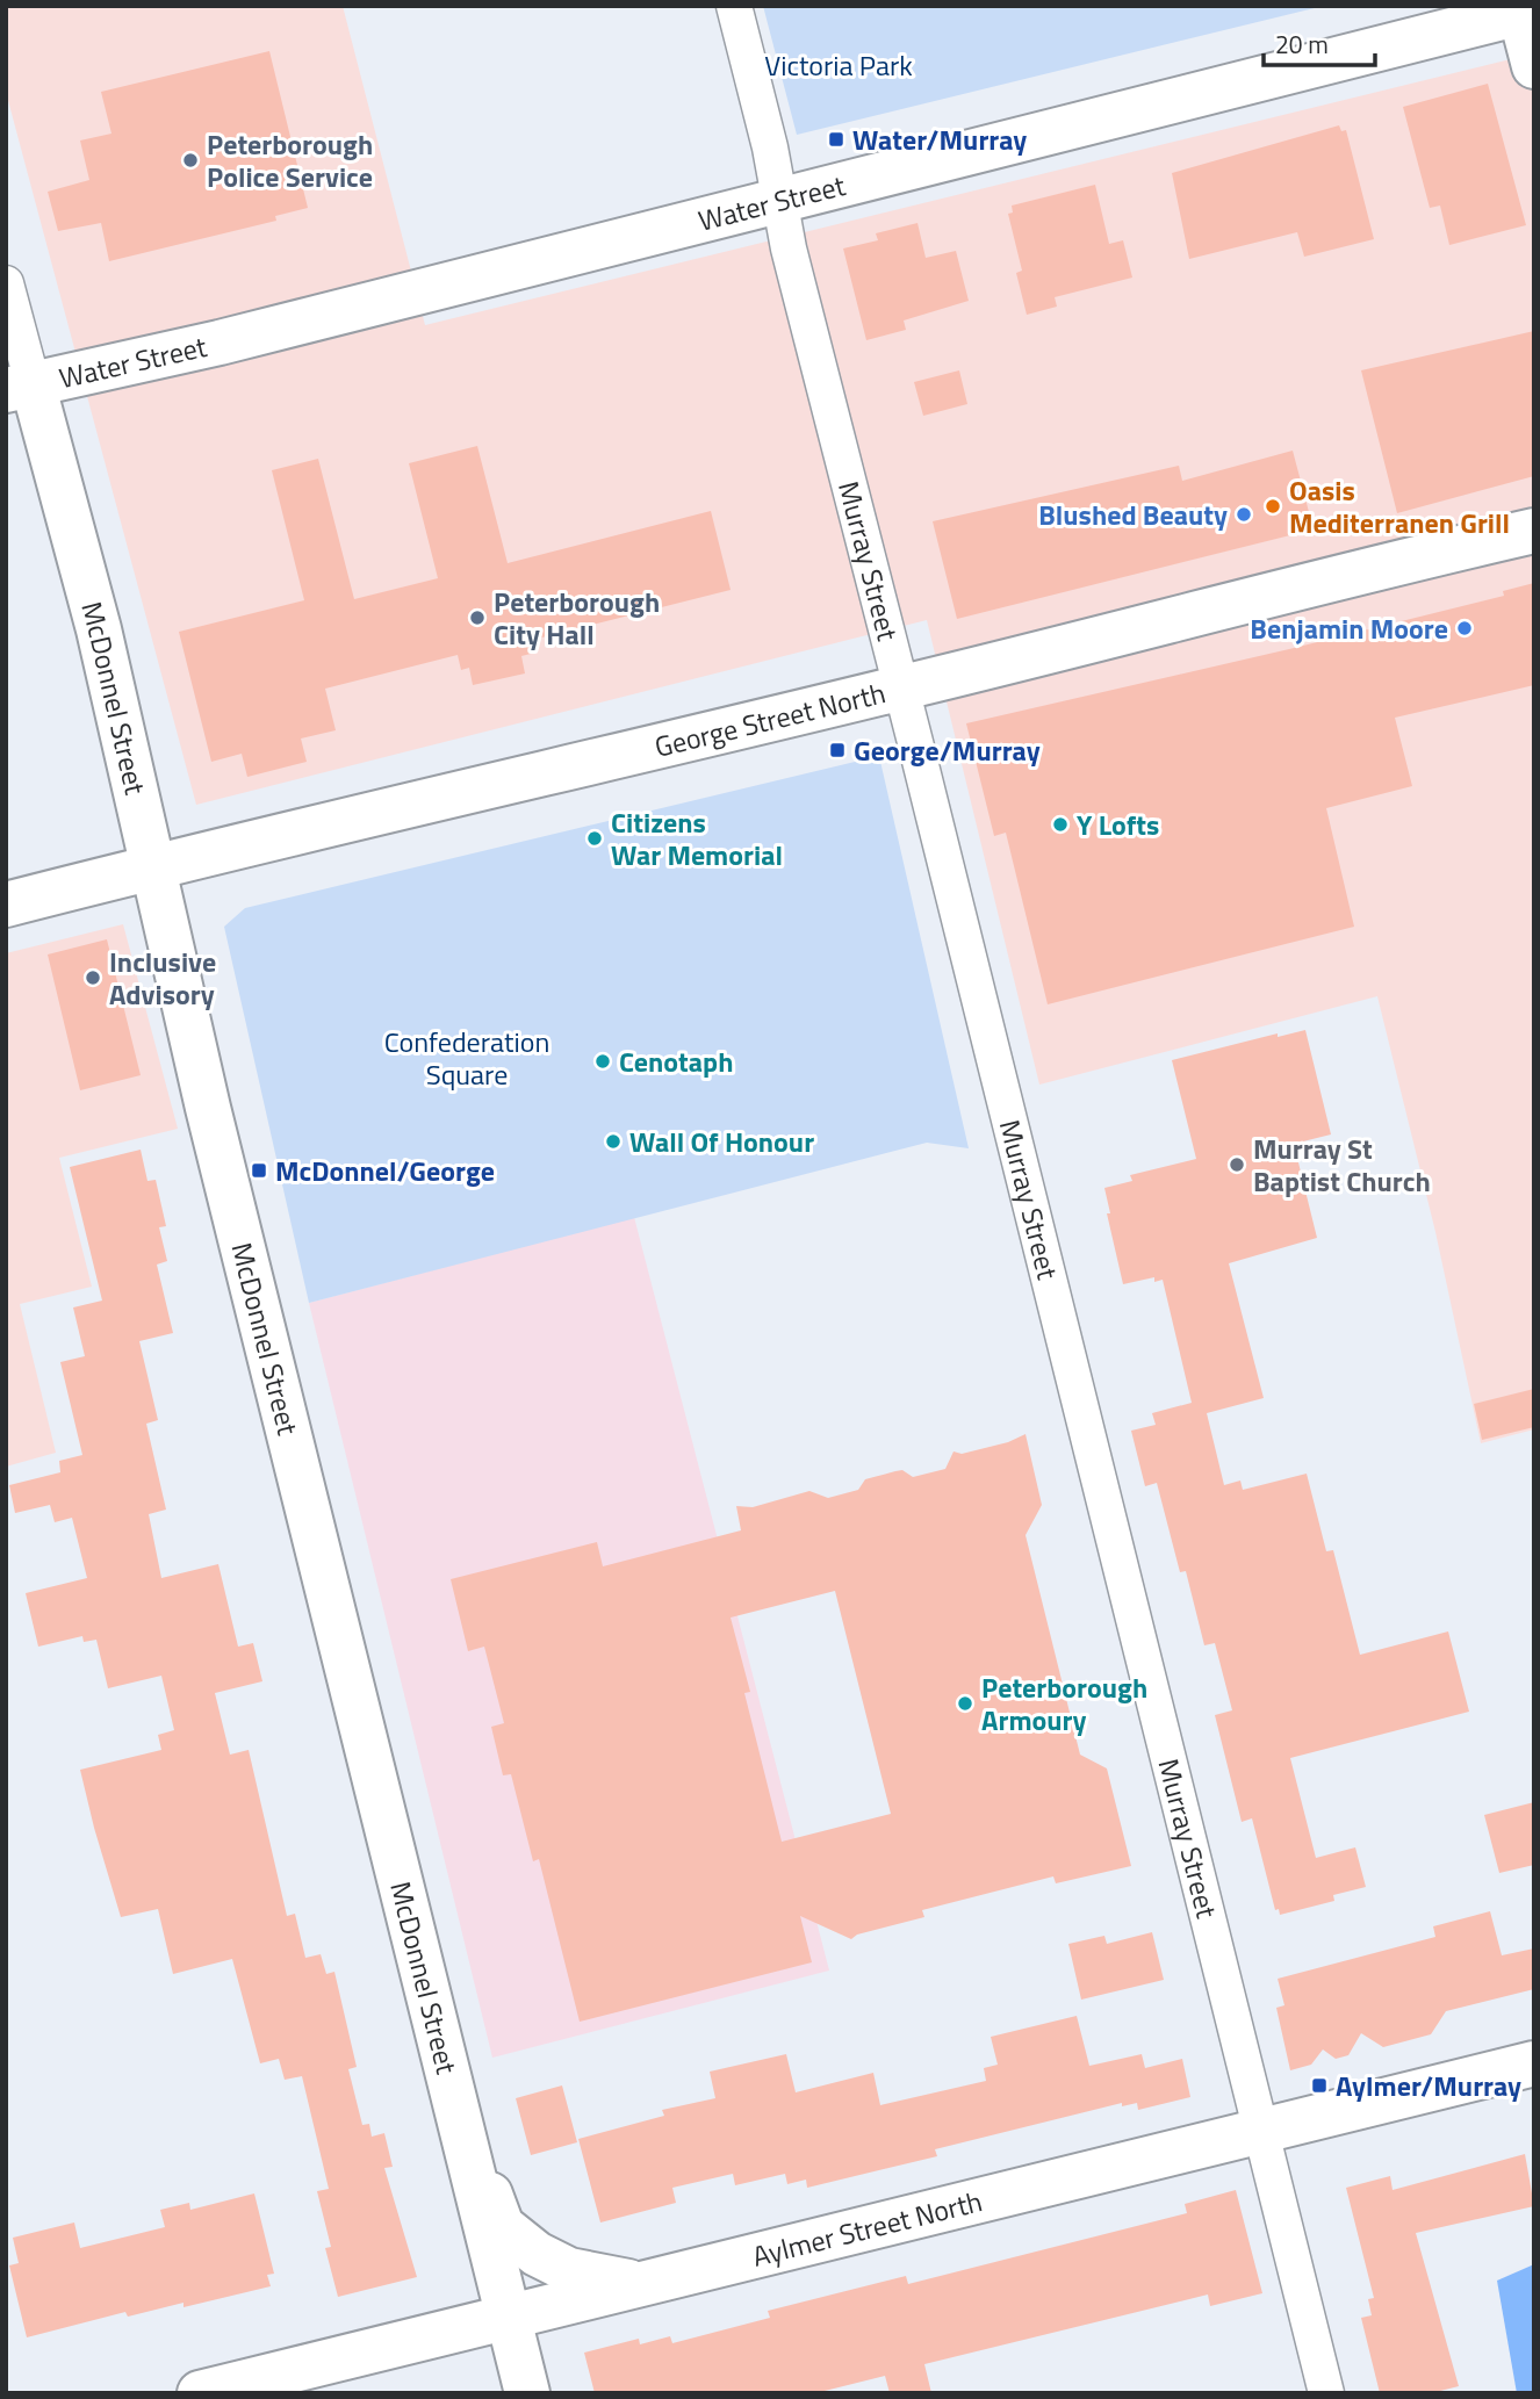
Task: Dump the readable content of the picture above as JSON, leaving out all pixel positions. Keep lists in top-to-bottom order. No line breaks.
{"streets":{"street":["Water Street","Murray Street","McDonnel Street","George Street North","Aylmer Street North"]},"crossings":[["Water Street","Murray Street"],["Water Street","McDonnel Street"],["Murray Street","George Street North"],["Murray Street","Aylmer Street North"],["McDonnel Street","George Street North"],["McDonnel Street","Aylmer Street North"]],"parks":["Victoria Park","Confederation Square"],"places":{"transit":["Water/Murray","George/Murray","McDonnel/George","Aylmer/Murray"],"other":["Peterborough Police Service","Oasis Mediterranen Grill","Blushed Beauty","Peterborough City Hall","Benjamin Moore","Y Lofts","Citizens War Memorial","Inclusive Advisory","Cenotaph","Wall Of Honour","Murray St Baptist Church","Peterborough Armoury"]},"scale_bar":"20 m"}
